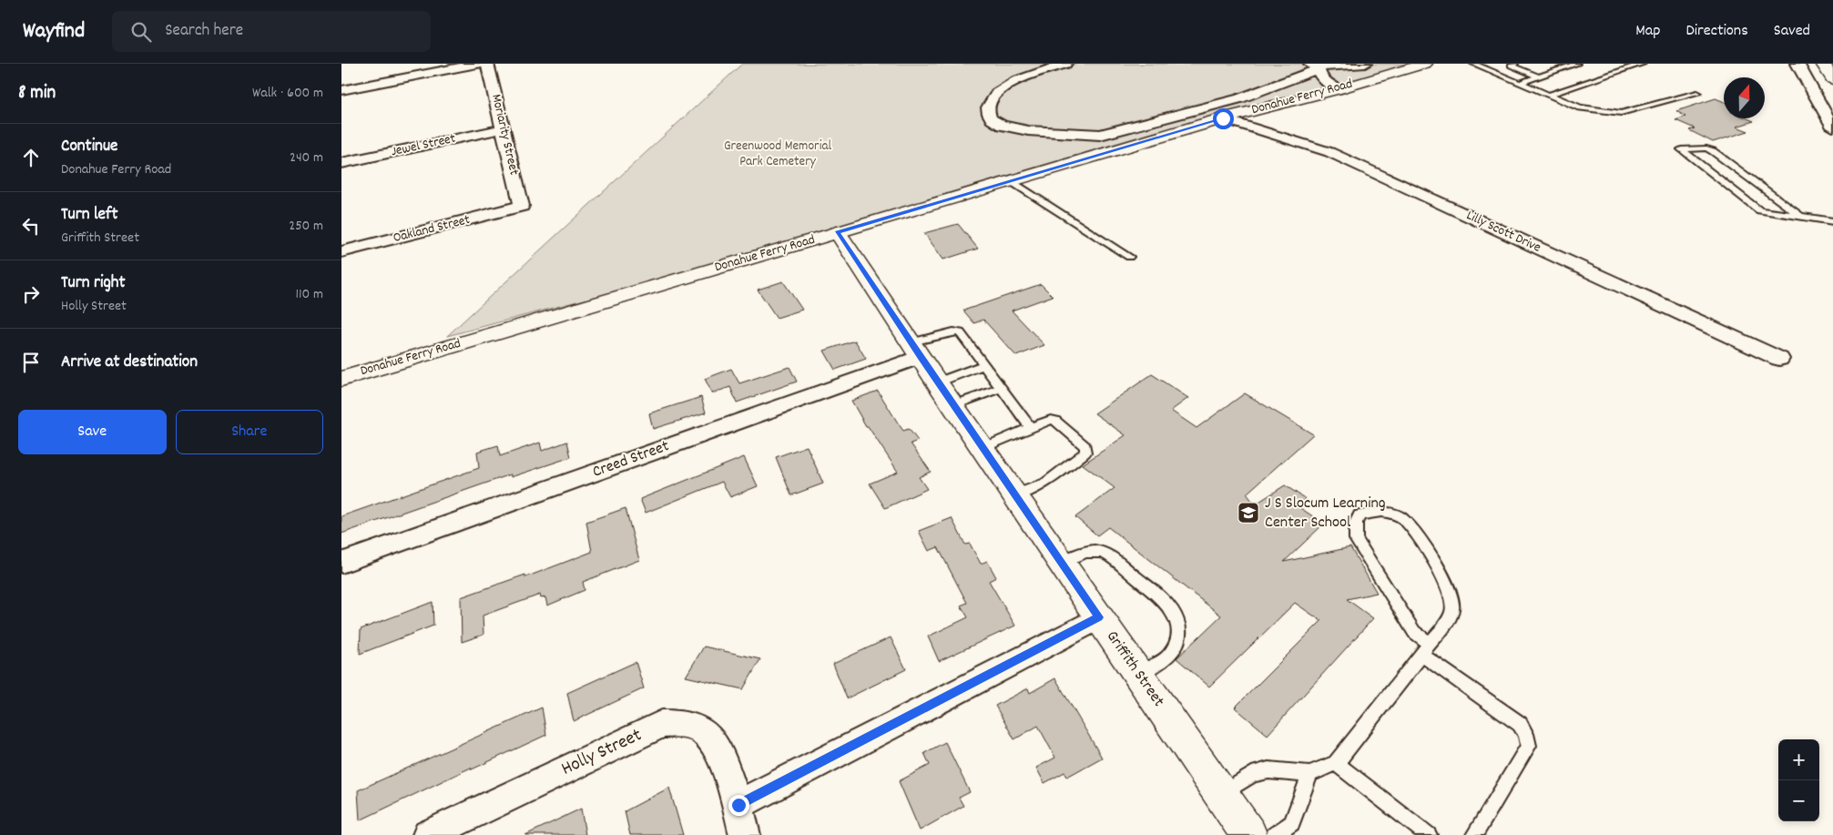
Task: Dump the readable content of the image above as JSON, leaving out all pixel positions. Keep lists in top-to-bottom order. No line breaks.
{"streets":{"main road":["Donahue Ferry Road","Griffith Street"],"street":["Moriarity Street","Jewel Street","Oakland Street","Lilly Scott Drive","Creed Street","Holly Street"]},"crossings":[["Donahue Ferry Road","Lilly Scott Drive"],["Donahue Ferry Road","Griffith Street"],["Moriarity Street","Jewel Street"],["Moriarity Street","Oakland Street"],["Creed Street","Griffith Street"]],"parks":["Greenwood Memorial Park Cemetery"],"places":{"school or university":["J S Slocum Learning Center School"]},"north":"top","page":{"header":"Wayfind","search":"Search here","nav":["Map","Directions","Saved"],"heading":["8 min","Walk · 600 m"],"list":[["Continue","Donahue Ferry Road","240 m"],["Turn left","Griffith Street","250 m"],["Turn right","Holly Street","110 m"],"Arrive at destination"],"buttons":["Save","Share"],"map_buttons":["+","−"]}}
